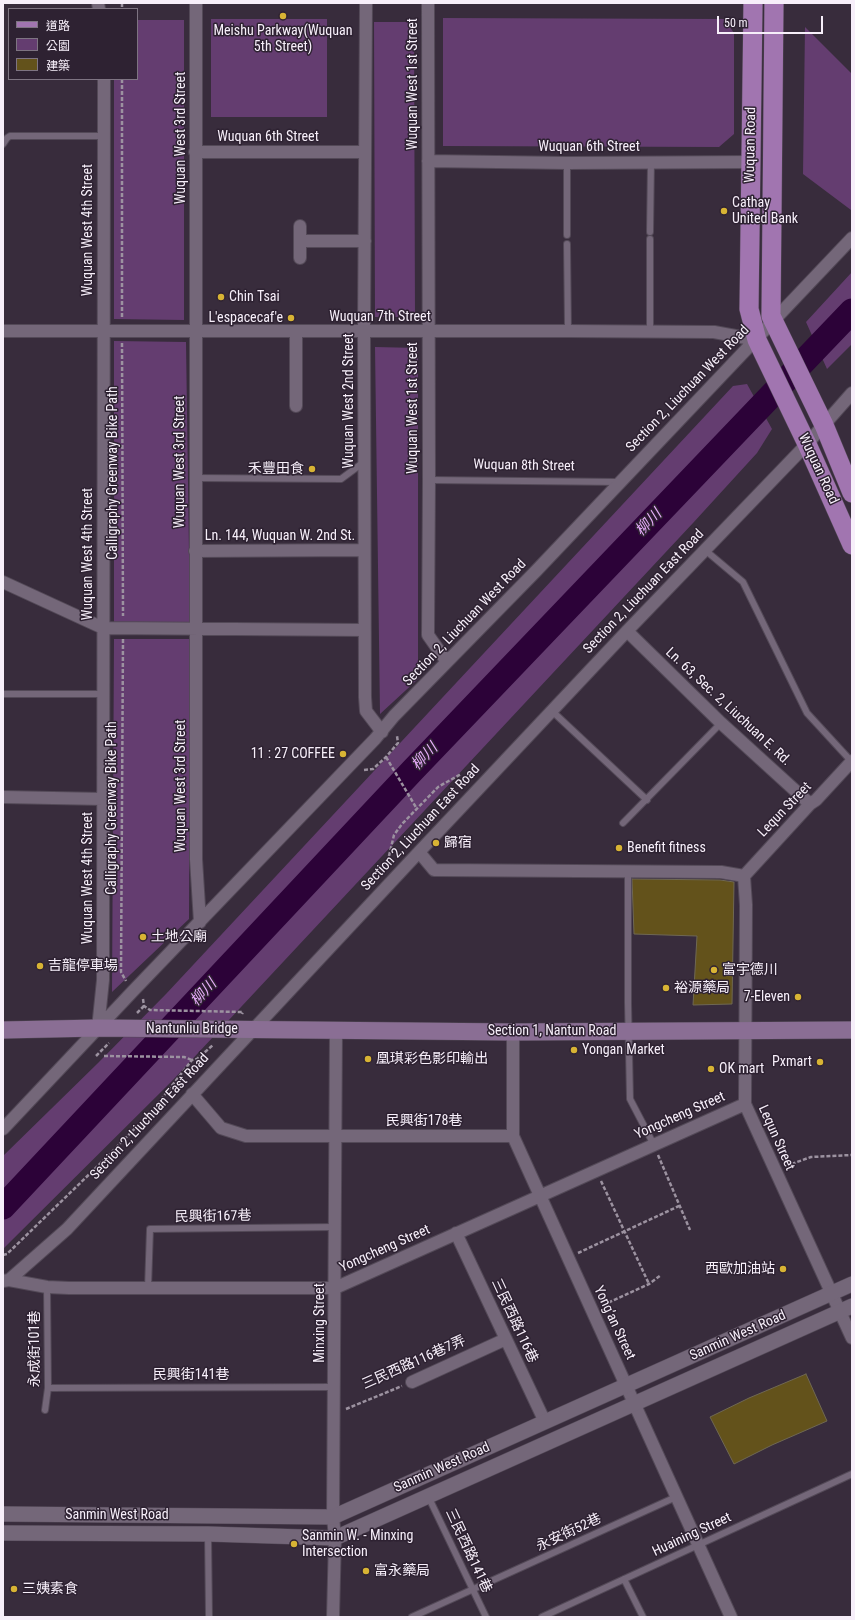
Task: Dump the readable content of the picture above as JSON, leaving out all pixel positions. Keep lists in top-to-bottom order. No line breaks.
{"streets":{"main road":["Wuquan Road","Nantunliu Bridge","Section 1, Nantun Road"],"street":["Wuquan West 1st Street","Wuquan 6th Street","Wuquan West 3rd Street","Wuquan West 4th Street","Wuquan 7th Street","Section 2, Liuchuan West Road","Wuquan West 2nd Street","Ln. 144, Wuquan W. 2nd St.","Section 2, Liuchuan East Road","Ln. 63, Sec. 2, Liuchuan E. Rd.","Lequn Street","Yongcheng Street","民興街178巷","三民西路116巷","Minxing Street","Yong’an Street","Sanmin West Road","三民西路116巷7弄"],"lane":["Wuquan 8th Street","民興街167巷","永成街101巷","民興街141巷","永安街52巷","Huaining Street","三民西路141巷"],"path":["Calligraphy Greenway Bike Path"]},"crossings":[["Wuquan West 1st Street","Wuquan 6th Street"],["Wuquan West 1st Street","Wuquan 7th Street"],["Wuquan West 1st Street","Section 2, Liuchuan West Road"],["Wuquan West 1st Street","Wuquan 8th Street"],["Wuquan 6th Street","Wuquan West 3rd Street"],["Wuquan 6th Street","Wuquan Road"],["Wuquan 6th Street","Wuquan West 2nd Street"],["Wuquan West 3rd Street","Wuquan 7th Street"],["Wuquan West 3rd Street","Section 2, Liuchuan West Road"],["Wuquan West 3rd Street","Ln. 144, Wuquan W. 2nd St."],["Wuquan Road","Wuquan 7th Street"],["Wuquan Road","Section 2, Liuchuan West Road"],["Wuquan Road","Section 2, Liuchuan East Road"],["Wuquan West 4th Street","Wuquan 7th Street"],["Wuquan West 4th Street","Section 2, Liuchuan West Road"],["Wuquan West 4th Street","Nantunliu Bridge"],["Wuquan 7th Street","Section 2, Liuchuan West Road"],["Wuquan 7th Street","Wuquan West 2nd Street"],["Section 2, Liuchuan West Road","Wuquan West 2nd Street"],["Section 2, Liuchuan West Road","Wuquan 8th Street"],["Section 2, Liuchuan West Road","Nantunliu Bridge"],["Wuquan West 2nd Street","Ln. 144, Wuquan W. 2nd St."],["Section 2, Liuchuan East Road","Ln. 63, Sec. 2, Liuchuan E. Rd."],["Section 2, Liuchuan East Road","Nantunliu Bridge"],["Section 2, Liuchuan East Road","Section 1, Nantun Road"],["Section 2, Liuchuan East Road","Yongcheng Street"],["Section 2, Liuchuan East Road","民興街178巷"],["Ln. 63, Sec. 2, Liuchuan E. Rd.","Lequn Street"],["Lequn Street","Section 1, Nantun Road"],["Lequn Street","Yongcheng Street"],["Lequn Street","Sanmin West Road"],["Nantunliu Bridge","Section 1, Nantun Road"],["Section 1, Nantun Road","Minxing Street"],["Section 1, Nantun Road","Yong’an Street"],["Yongcheng Street","民興街167巷"],["Yongcheng Street","三民西路116巷"],["Yongcheng Street","Minxing Street"],["Yongcheng Street","Yong’an Street"],["Yongcheng Street","永成街101巷"],["民興街178巷","Minxing Street"],["民興街178巷","Yong’an Street"],["民興街167巷","Minxing Street"],["三民西路116巷","Sanmin West Road"],["三民西路116巷","三民西路116巷7弄"],["Minxing Street","Sanmin West Road"],["Minxing Street","三民西路116巷7弄"],["Minxing Street","民興街141巷"],["Yong’an Street","Sanmin West Road"],["Yong’an Street","永安街52巷"],["Yong’an Street","Huaining Street"],["Sanmin West Road","三民西路141巷"],["永成街101巷","民興街141巷"],["永安街52巷","三民西路141巷"]],"water":["柳川"],"places":["Meishu Parkway(Wuquan 5th Street)","Cathay United Bank","Chin Tsai","L'espacecaf'e","禾豐田食","11 : 27 COFFEE","歸宿","Benefit fitness","土地公廟","吉龍停車場","富宇德川","裕源藥局","7-Eleven","Yongan Market","凰琪彩色影印輸出","Pxmart","OK mart","西歐加油站","Sanmin W. - Minxing Intersection","富永藥局","三姨素食"],"legend":["道路","公園","建築"],"scale_bar":"50 m"}
